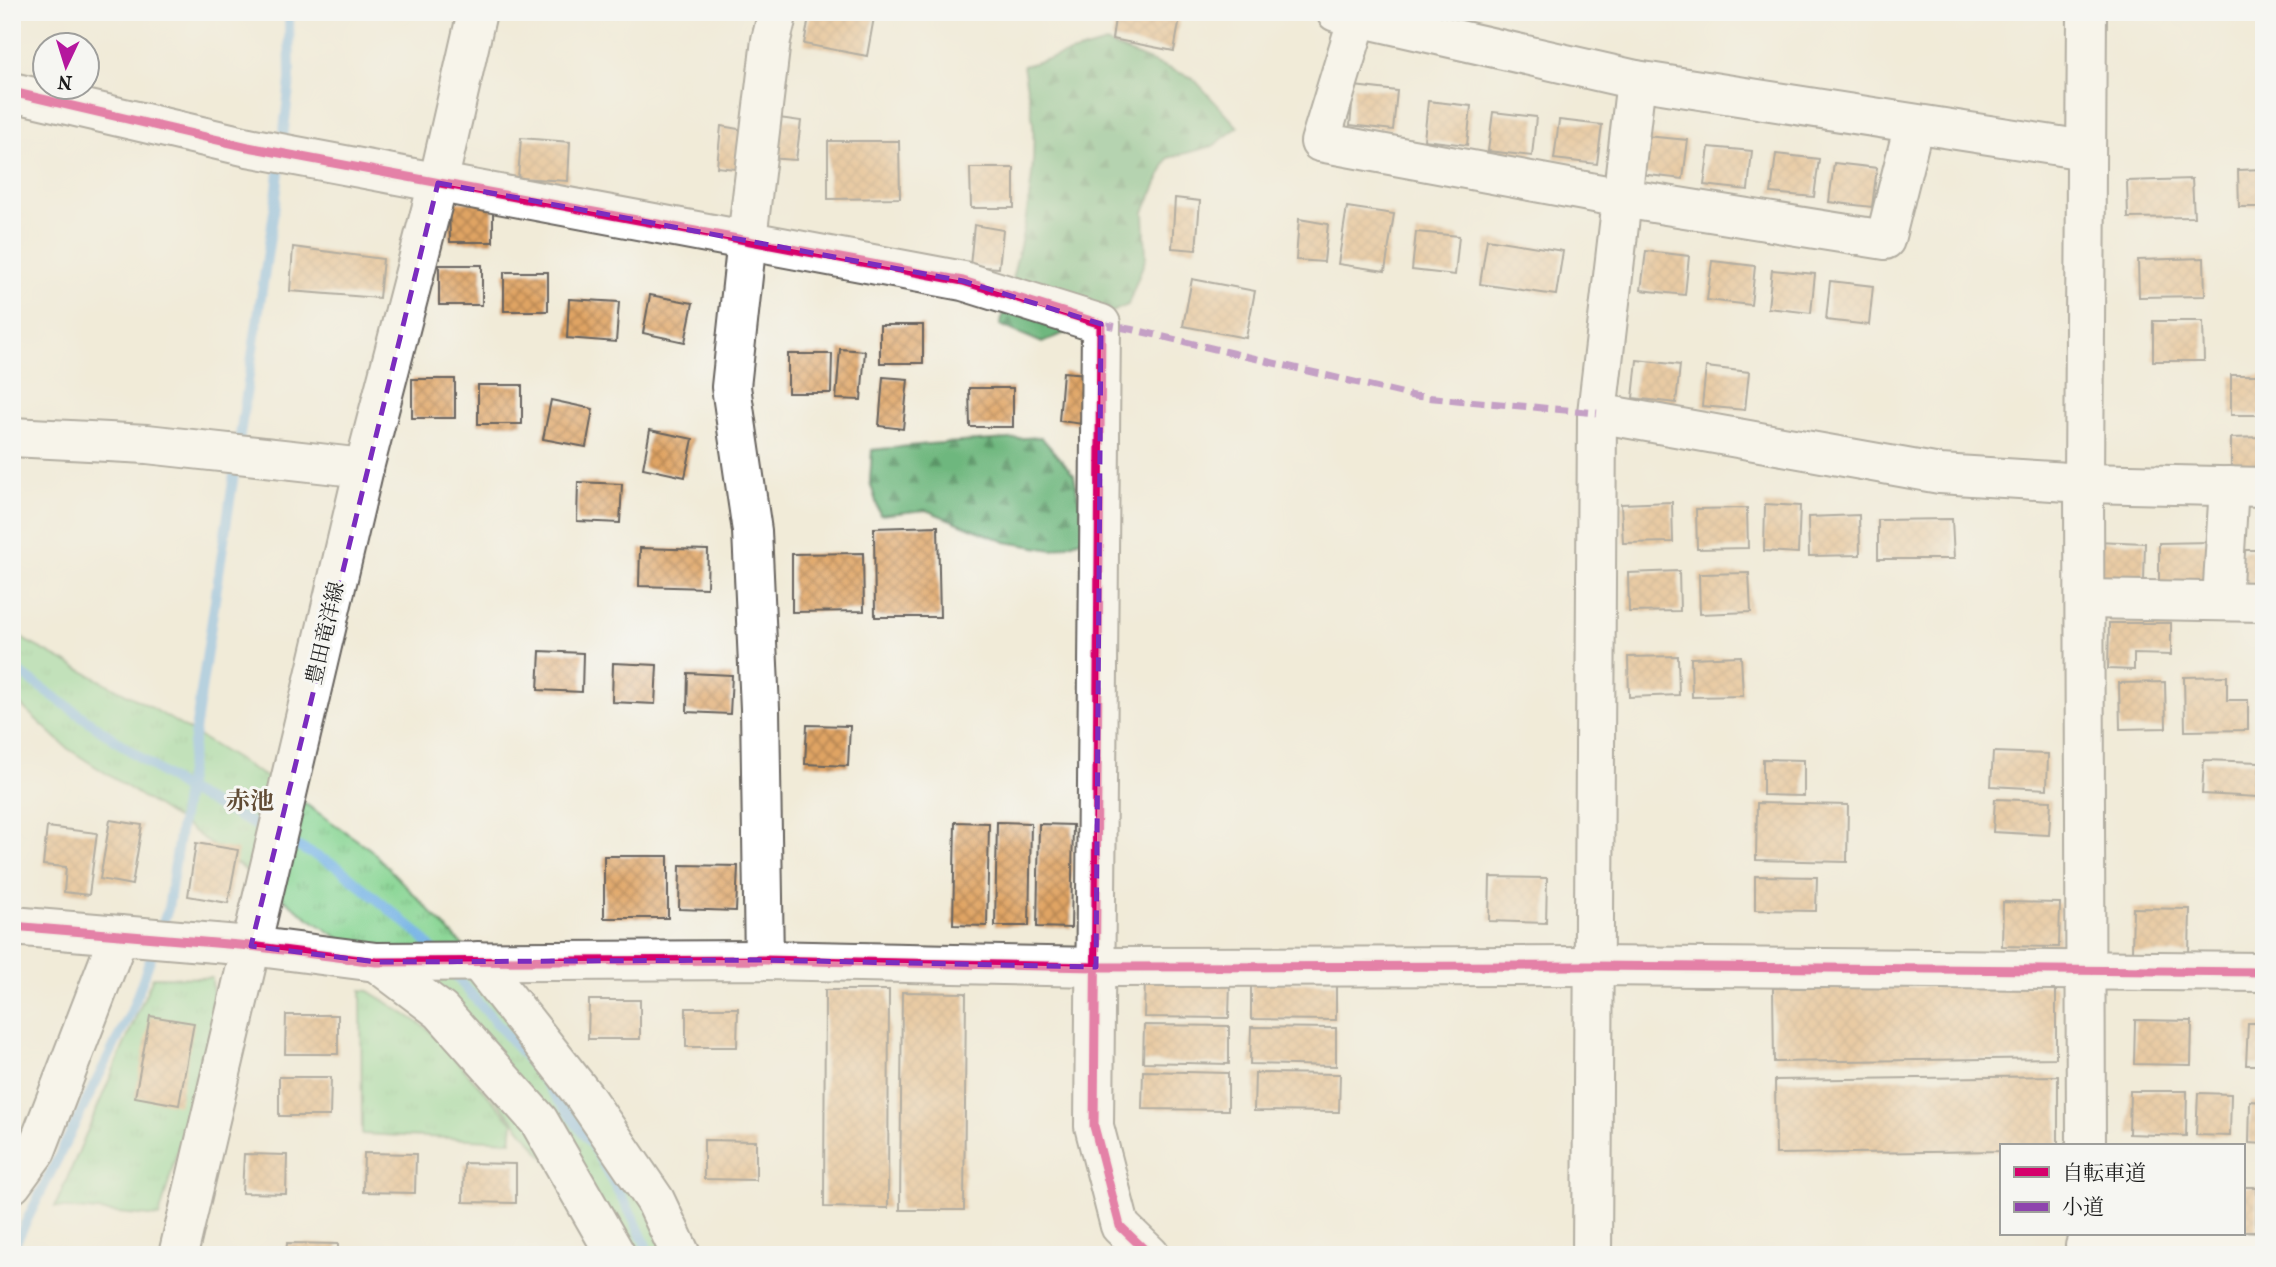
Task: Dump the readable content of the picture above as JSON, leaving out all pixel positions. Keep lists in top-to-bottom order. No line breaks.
{"streets":{"street":["豊田竜洋線"]},"districts":["赤池"],"legend":["自転車道","小道"],"north":"bottom"}
